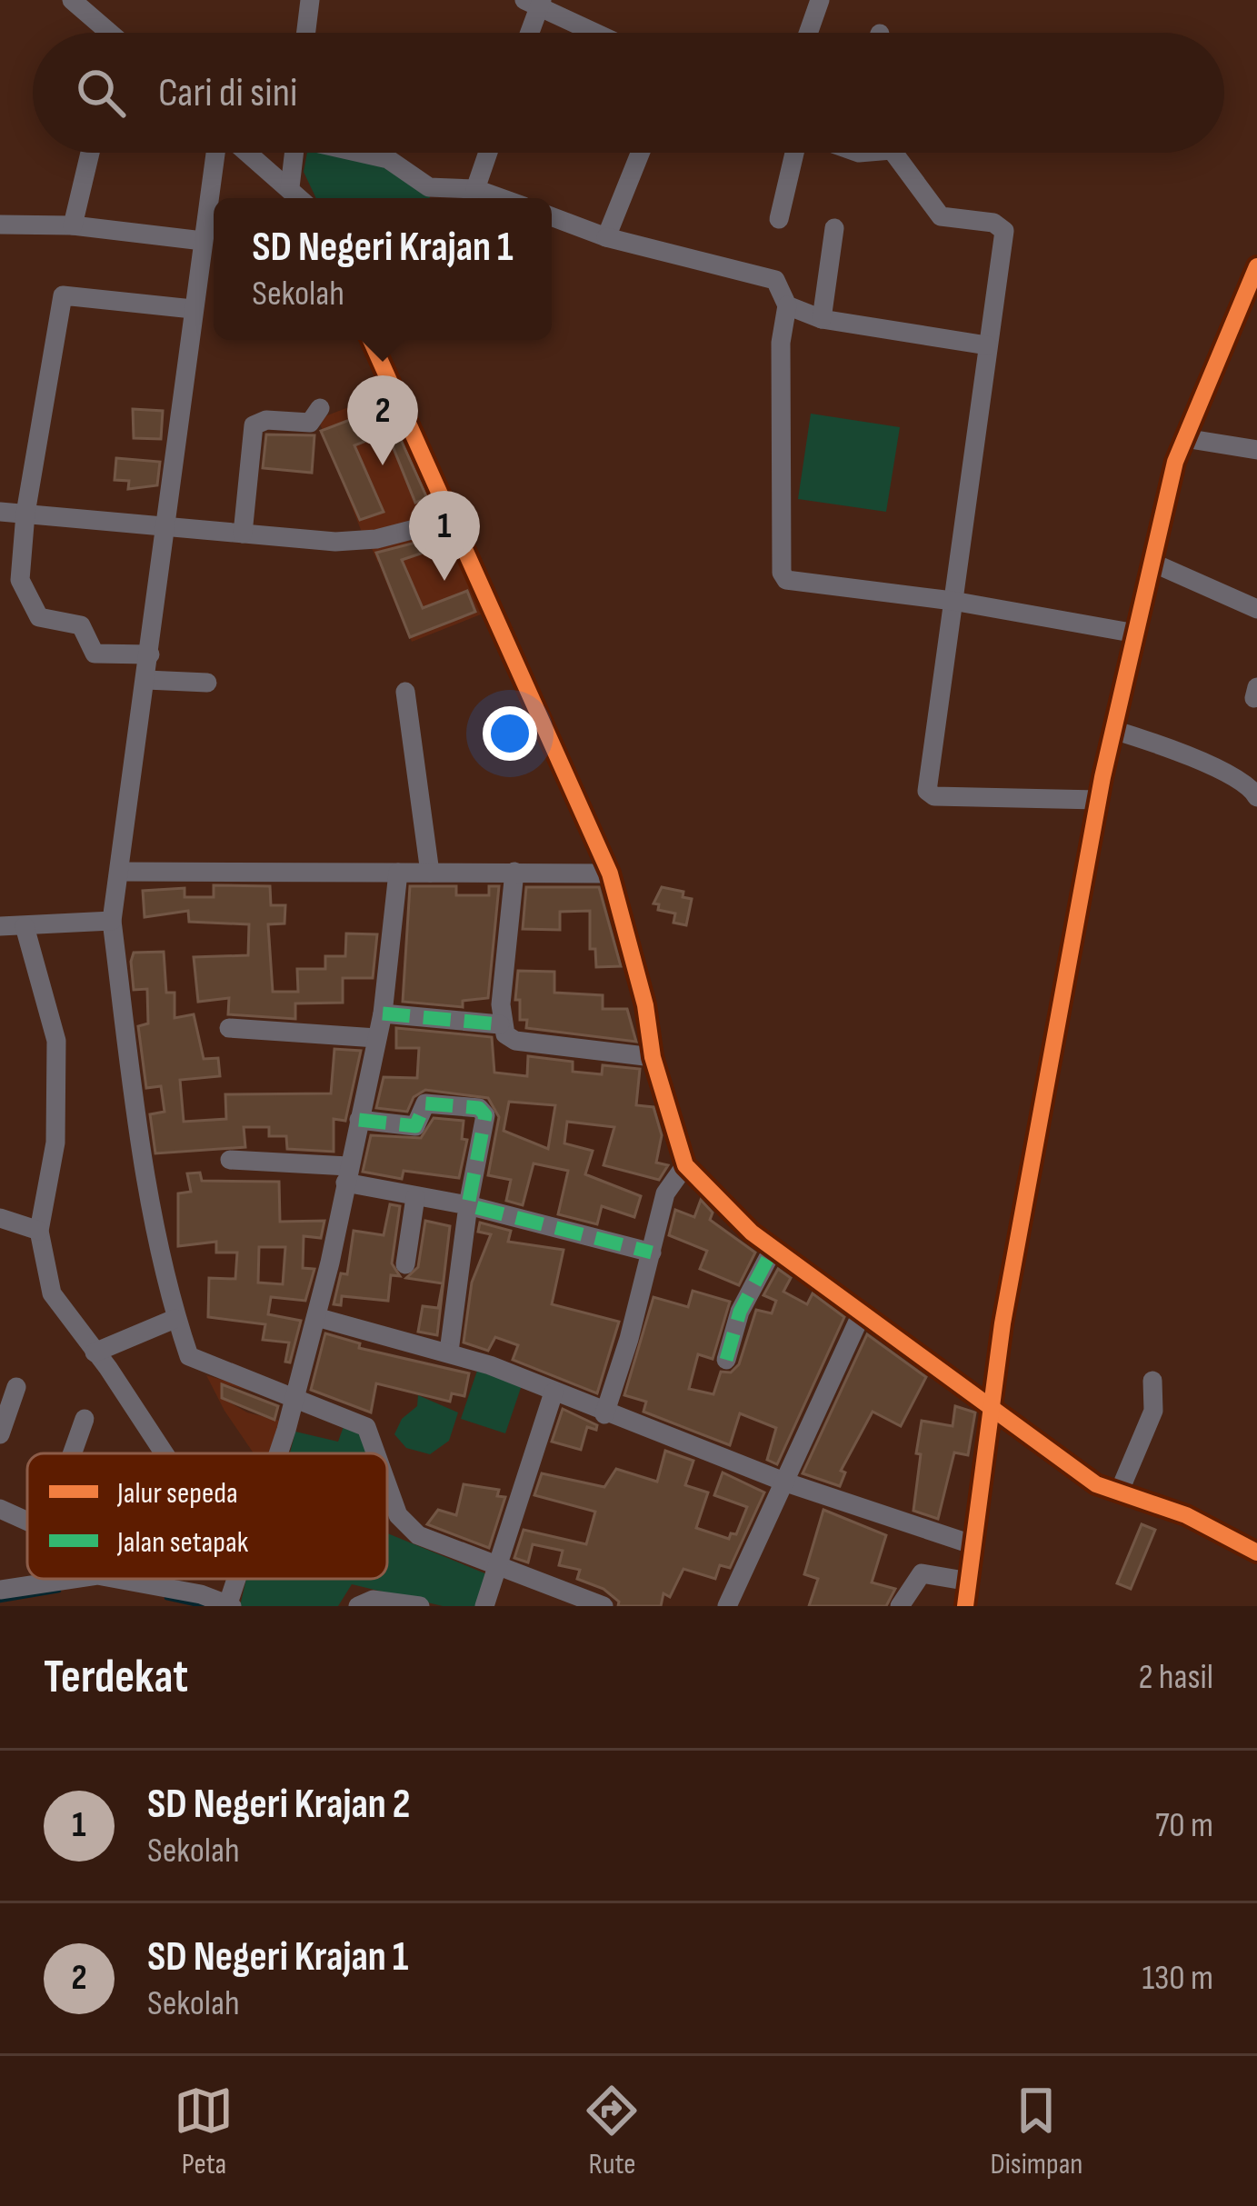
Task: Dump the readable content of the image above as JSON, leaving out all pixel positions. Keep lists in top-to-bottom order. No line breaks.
{"legend":["Jalur sepeda","Jalan setapak"],"page":{"search":"Cari di sini","popup":["SD Negeri Krajan 1","Sekolah"],"pins":["2","1"],"heading":["Terdekat","2 hasil"],"list":[{"mark":"1","name":"SD Negeri Krajan 2","note":"Sekolah","value":"70 m"},{"mark":"2","name":"SD Negeri Krajan 1","note":"Sekolah","value":"130 m"}],"nav":["Peta","Rute","Disimpan"]}}
